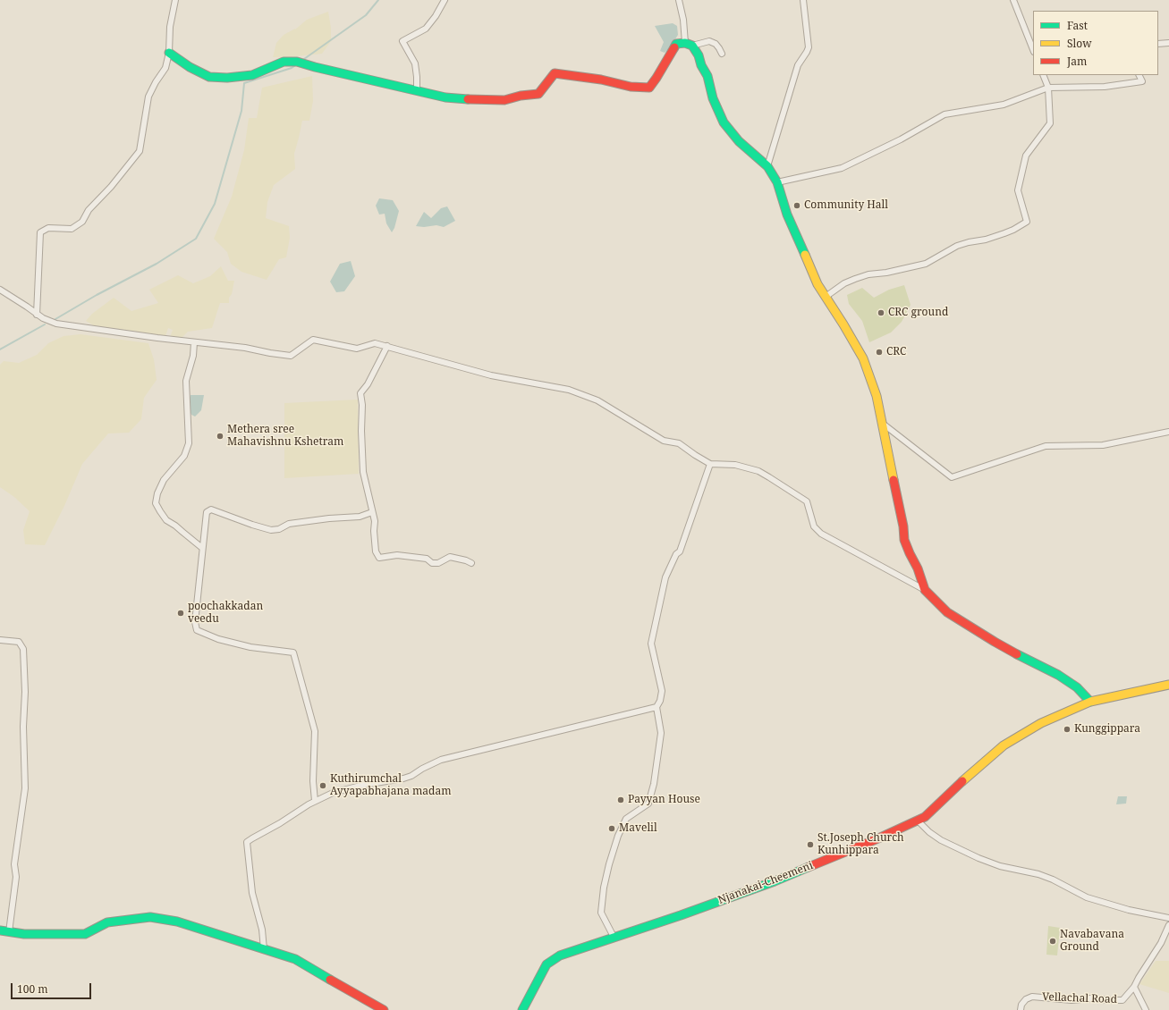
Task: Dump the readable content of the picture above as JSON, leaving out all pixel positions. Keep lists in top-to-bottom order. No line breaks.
{"streets":{"street":["Njanakai-Cheemeni","Vellachal Road"]},"places":["Community Hall","CRC ground","CRC","Methera sree Mahavishnu Kshetram","poochakkadan veedu","Kunggippara","Kuthirumchal Ayyapabhajana madam","Payyan House","Mavelil","St.Joseph Church Kunhippara","Navabavana Ground"],"legend":["Fast","Slow","Jam"],"scale_bar":"100 m"}
